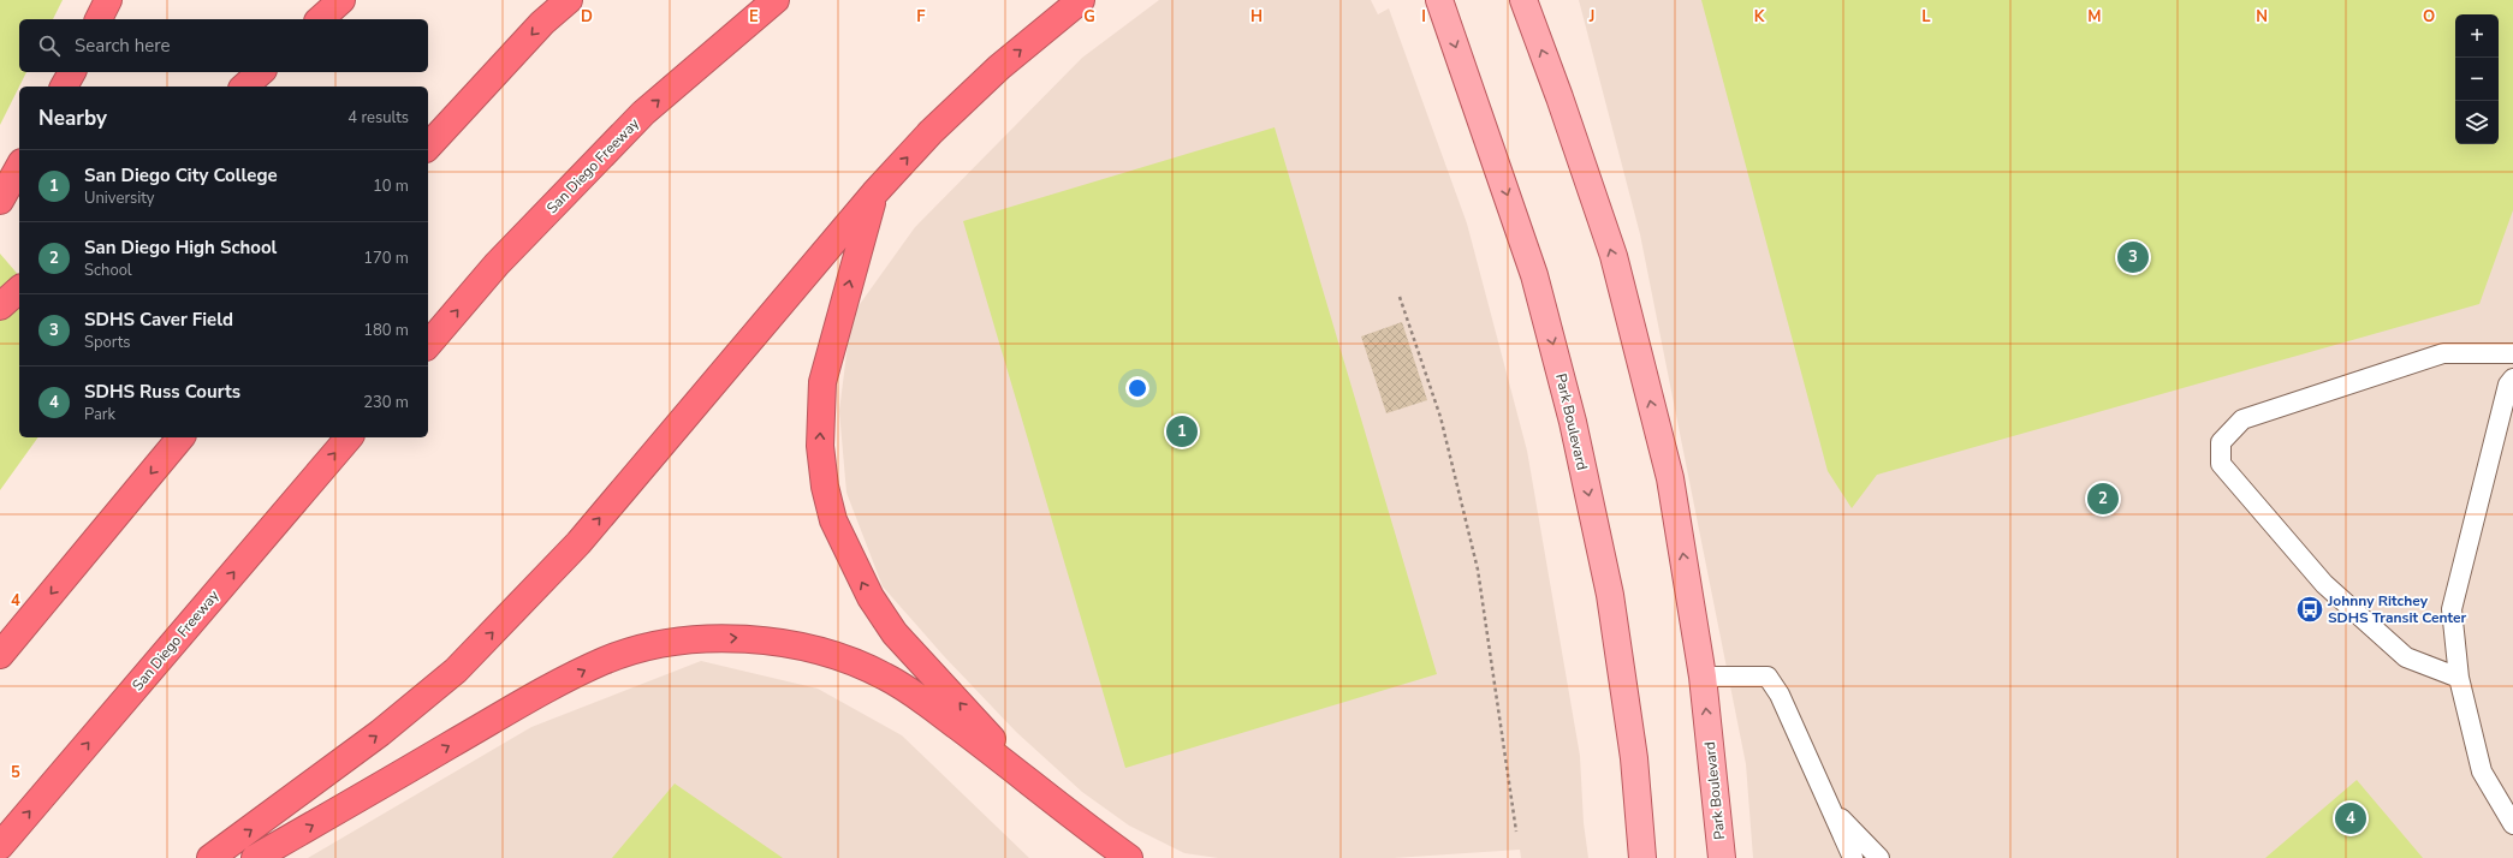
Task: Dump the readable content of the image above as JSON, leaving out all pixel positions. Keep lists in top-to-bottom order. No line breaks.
{"streets":{"highway":["San Diego Freeway"],"main road":["Park Boulevard"]},"places":{"bus stop":["Johnny Ritchey SDHS Transit Center"]},"page":{"map_buttons":["+","−"],"search":"Search here","heading":["Nearby","4 results"],"list":[{"mark":"1","name":"San Diego City College","note":"University","value":"10 m"},{"mark":"2","name":"San Diego High School","note":"School","value":"170 m"},{"mark":"3","name":"SDHS Caver Field","note":"Sports","value":"180 m"},{"mark":"4","name":"SDHS Russ Courts","note":"Park","value":"230 m"}],"pins":["3","1","2","4"]},"grid":{"columns":["D","E","F","G","H","I","J","K","L","M","N","O"],"rows":["4","5"]}}
